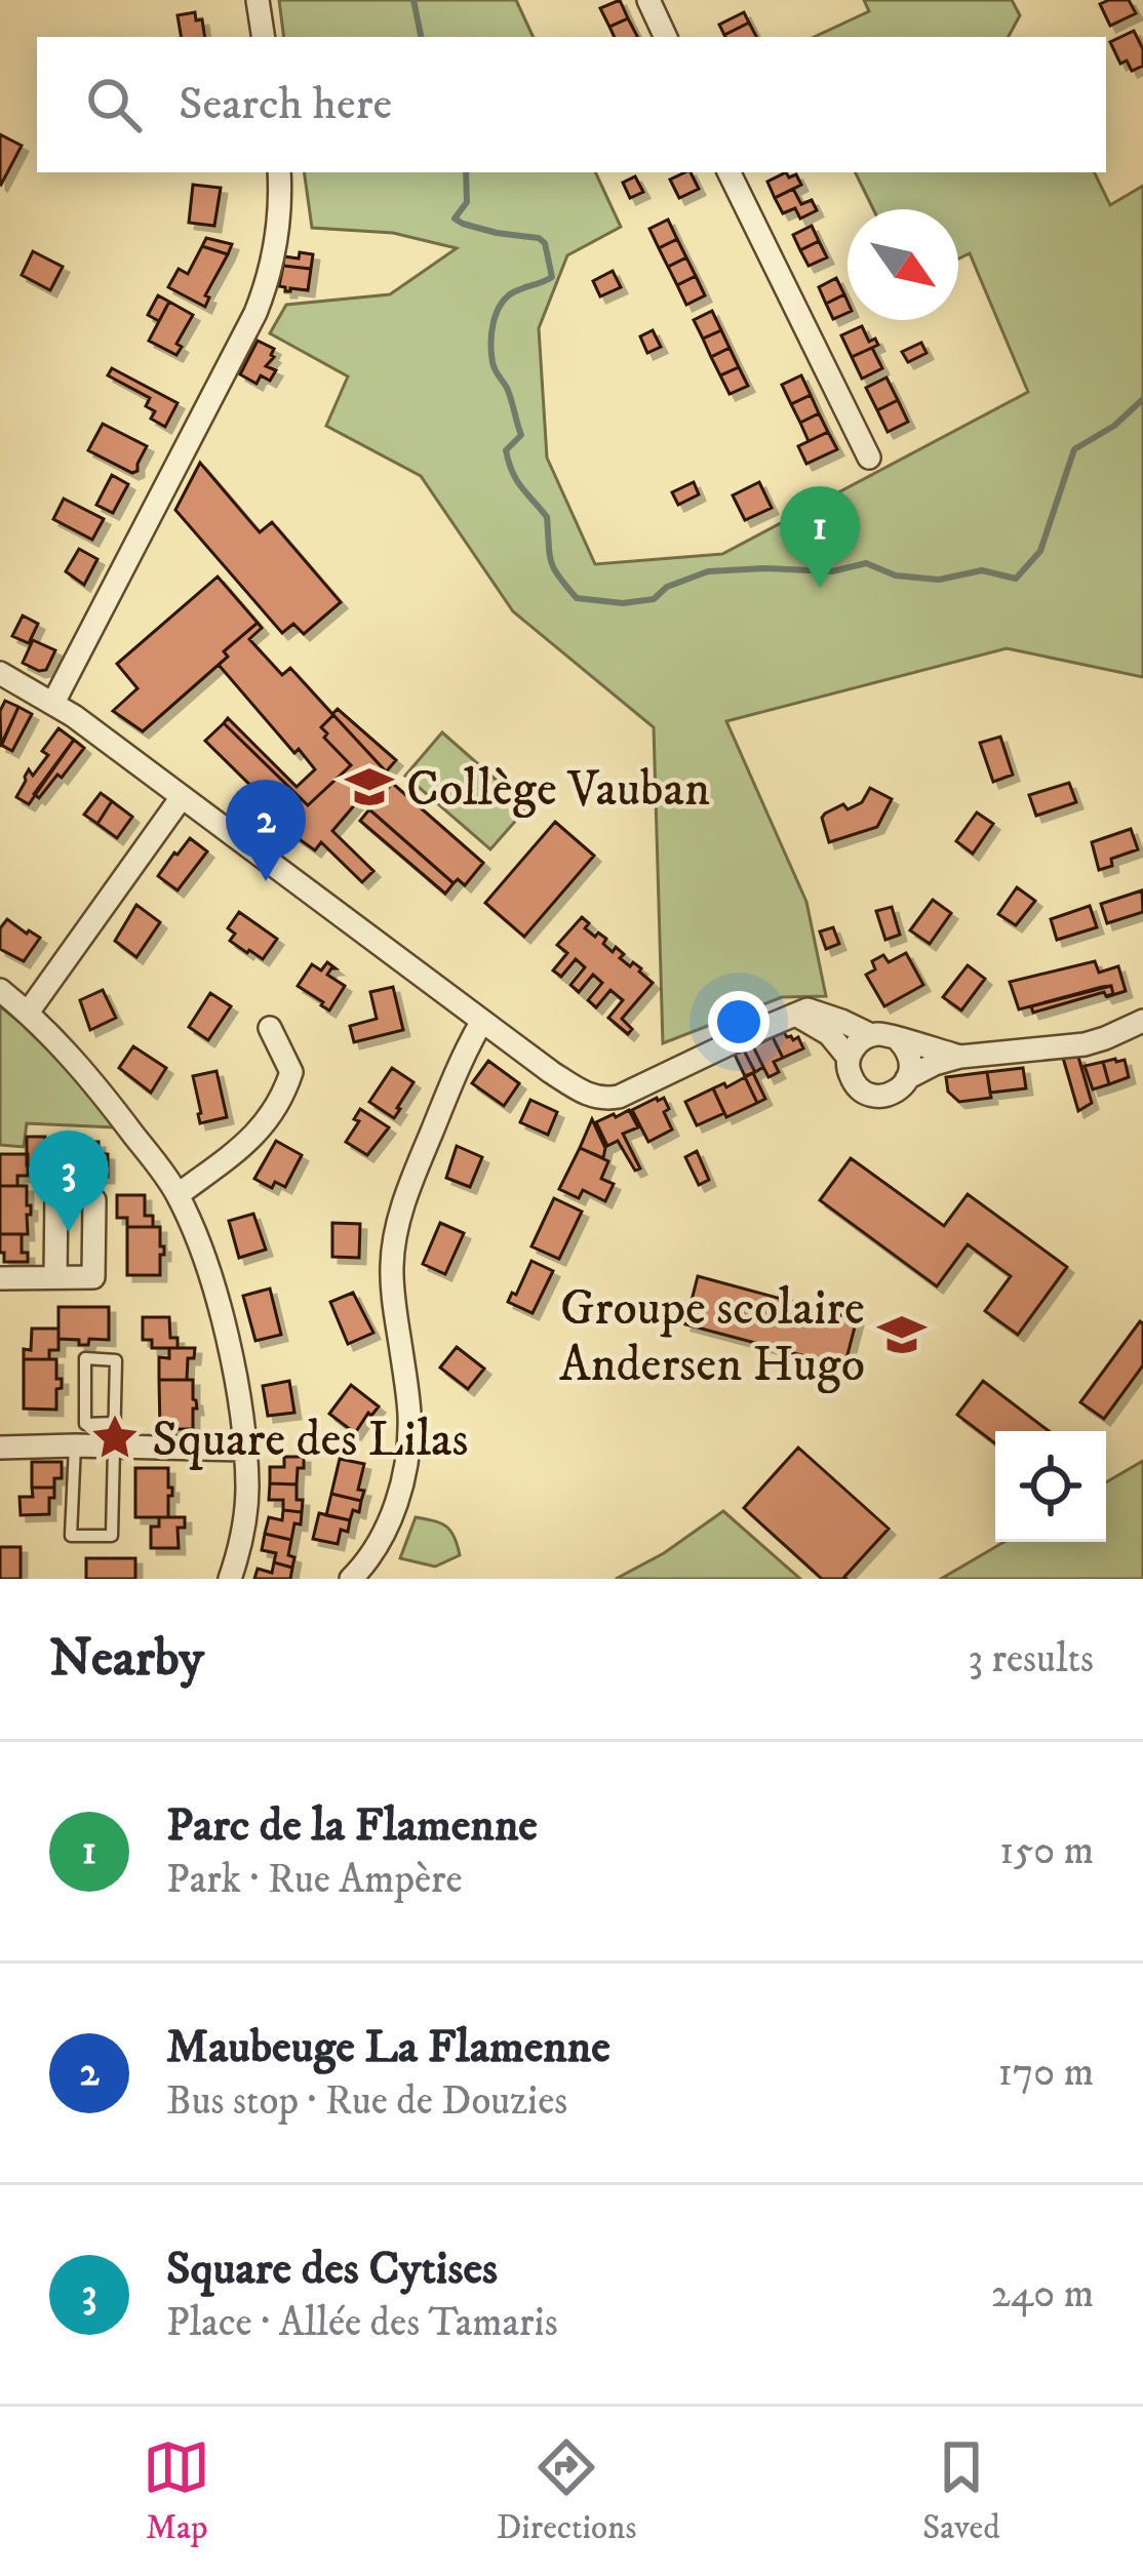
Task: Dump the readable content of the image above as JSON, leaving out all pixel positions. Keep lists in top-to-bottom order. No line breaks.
{"places":{"school or university":["Collège Vauban","Groupe scolaire Andersen Hugo"],"place":["Square des Lilas"]},"north":"bottom right","page":{"search":"Search here","pins":["1","2","3"],"heading":["Nearby","3 results"],"list":[{"mark":"1","name":"Parc de la Flamenne","note":"Park · Rue Ampère","value":"150 m"},{"mark":"2","name":"Maubeuge La Flamenne","note":"Bus stop · Rue de Douzies","value":"170 m"},{"mark":"3","name":"Square des Cytises","note":"Place · Allée des Tamaris","value":"240 m"}],"nav":["Map","Directions","Saved"]}}
